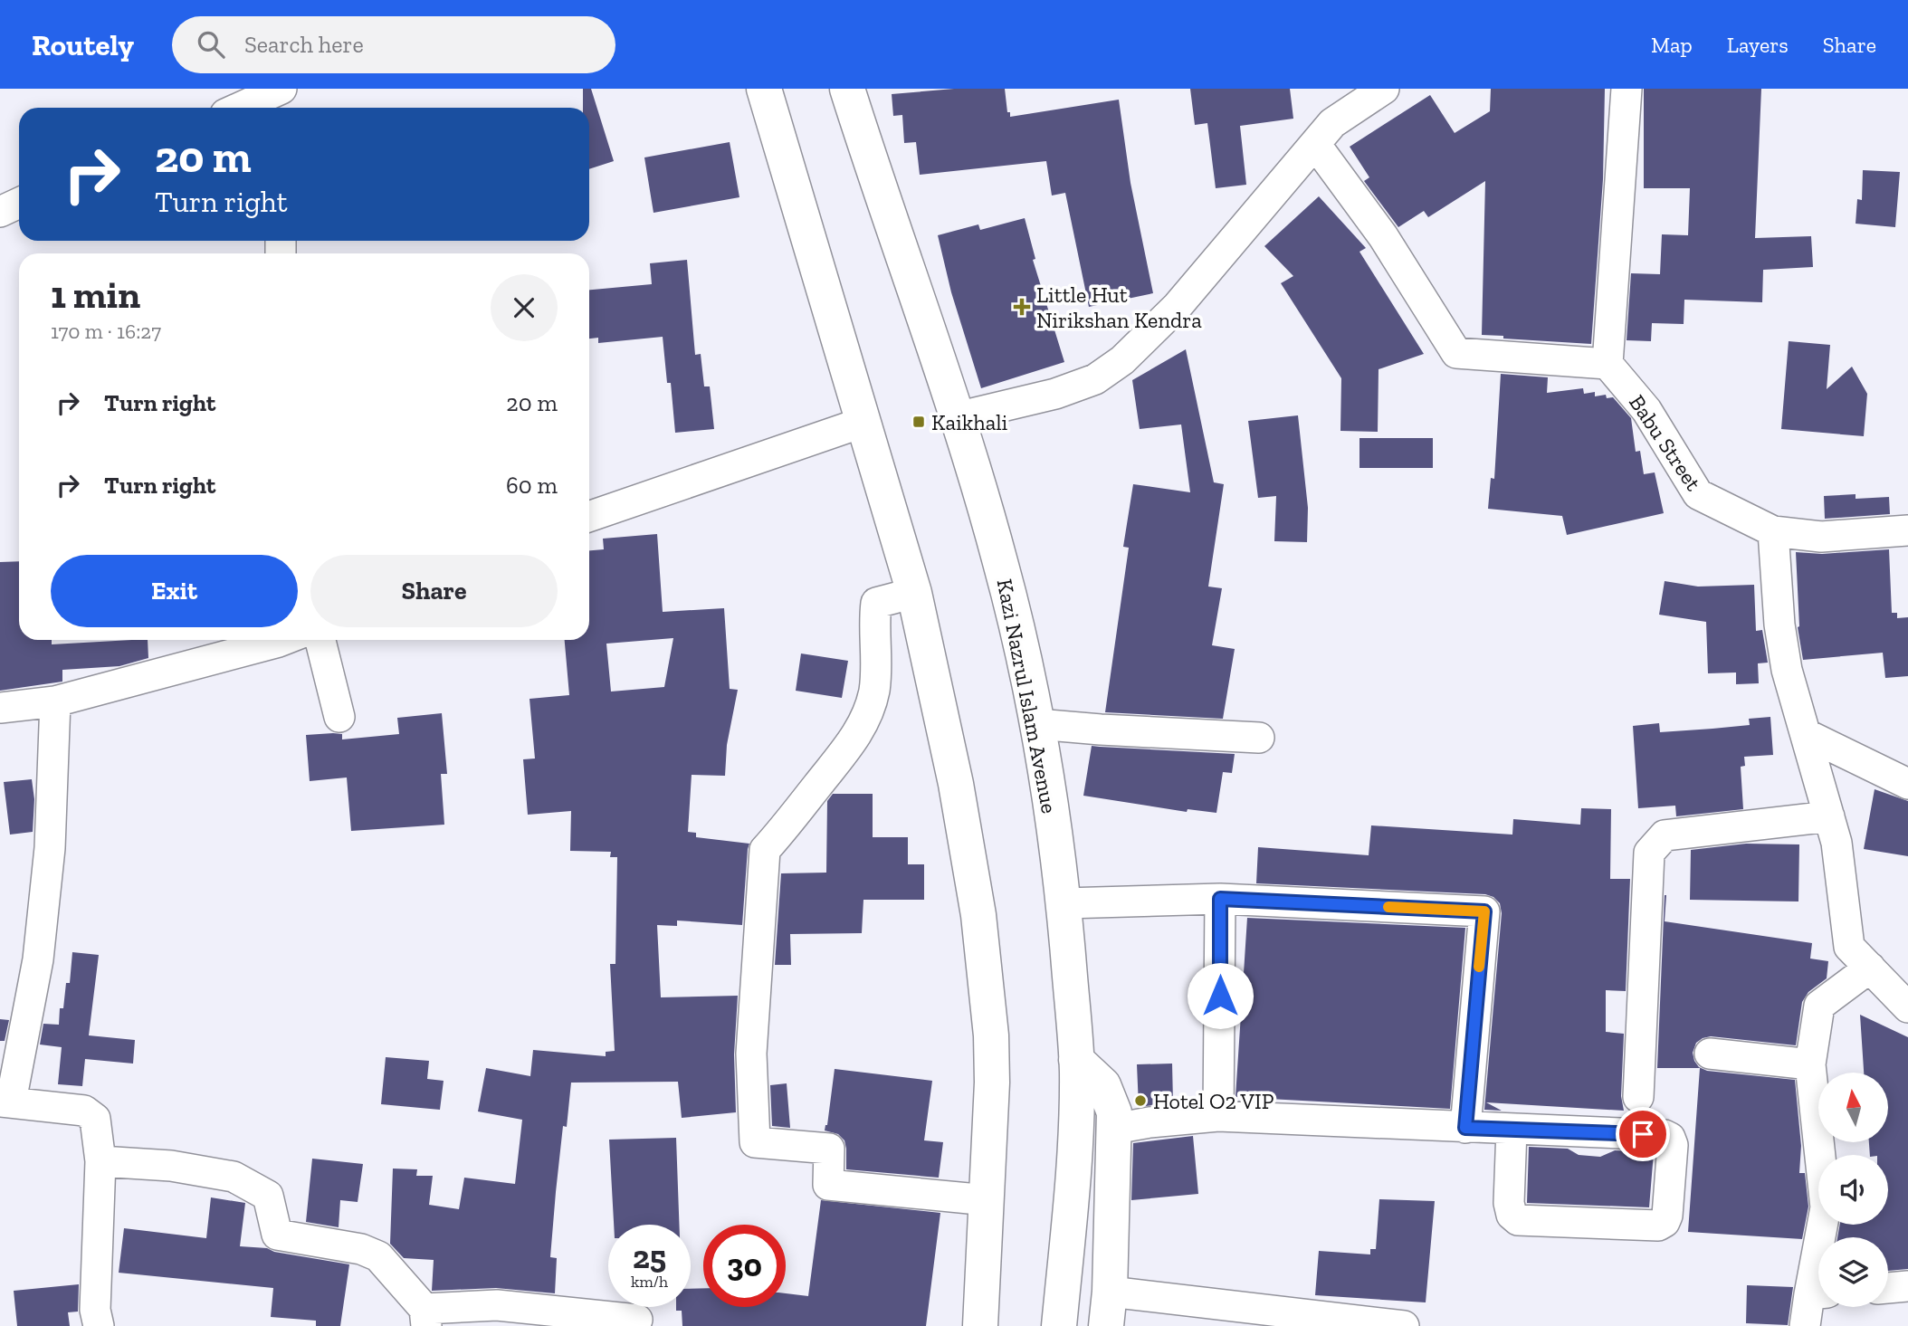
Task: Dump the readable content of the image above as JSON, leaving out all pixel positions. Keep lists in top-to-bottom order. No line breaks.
{"streets":{"main road":["Kazi Nazrul Islam Avenue"],"street":["Babu Street"]},"places":{"health":["Little Hut Nirikshan Kendra"],"transit":["Kaikhali"],"other":["Hotel O2 VIP"]},"north":"top","page":{"header":"Routely","search":"Search here","nav":["Map","Layers","Share"],"turn":["20 m","Turn right"],"heading":["1 min","170 m · 16:27"],"list":[{"name":"Turn right","value":"20 m"},{"name":"Turn right","value":"60 m"}],"buttons":["Exit","Share"],"speed":"25 km/h","limit":"30"}}
